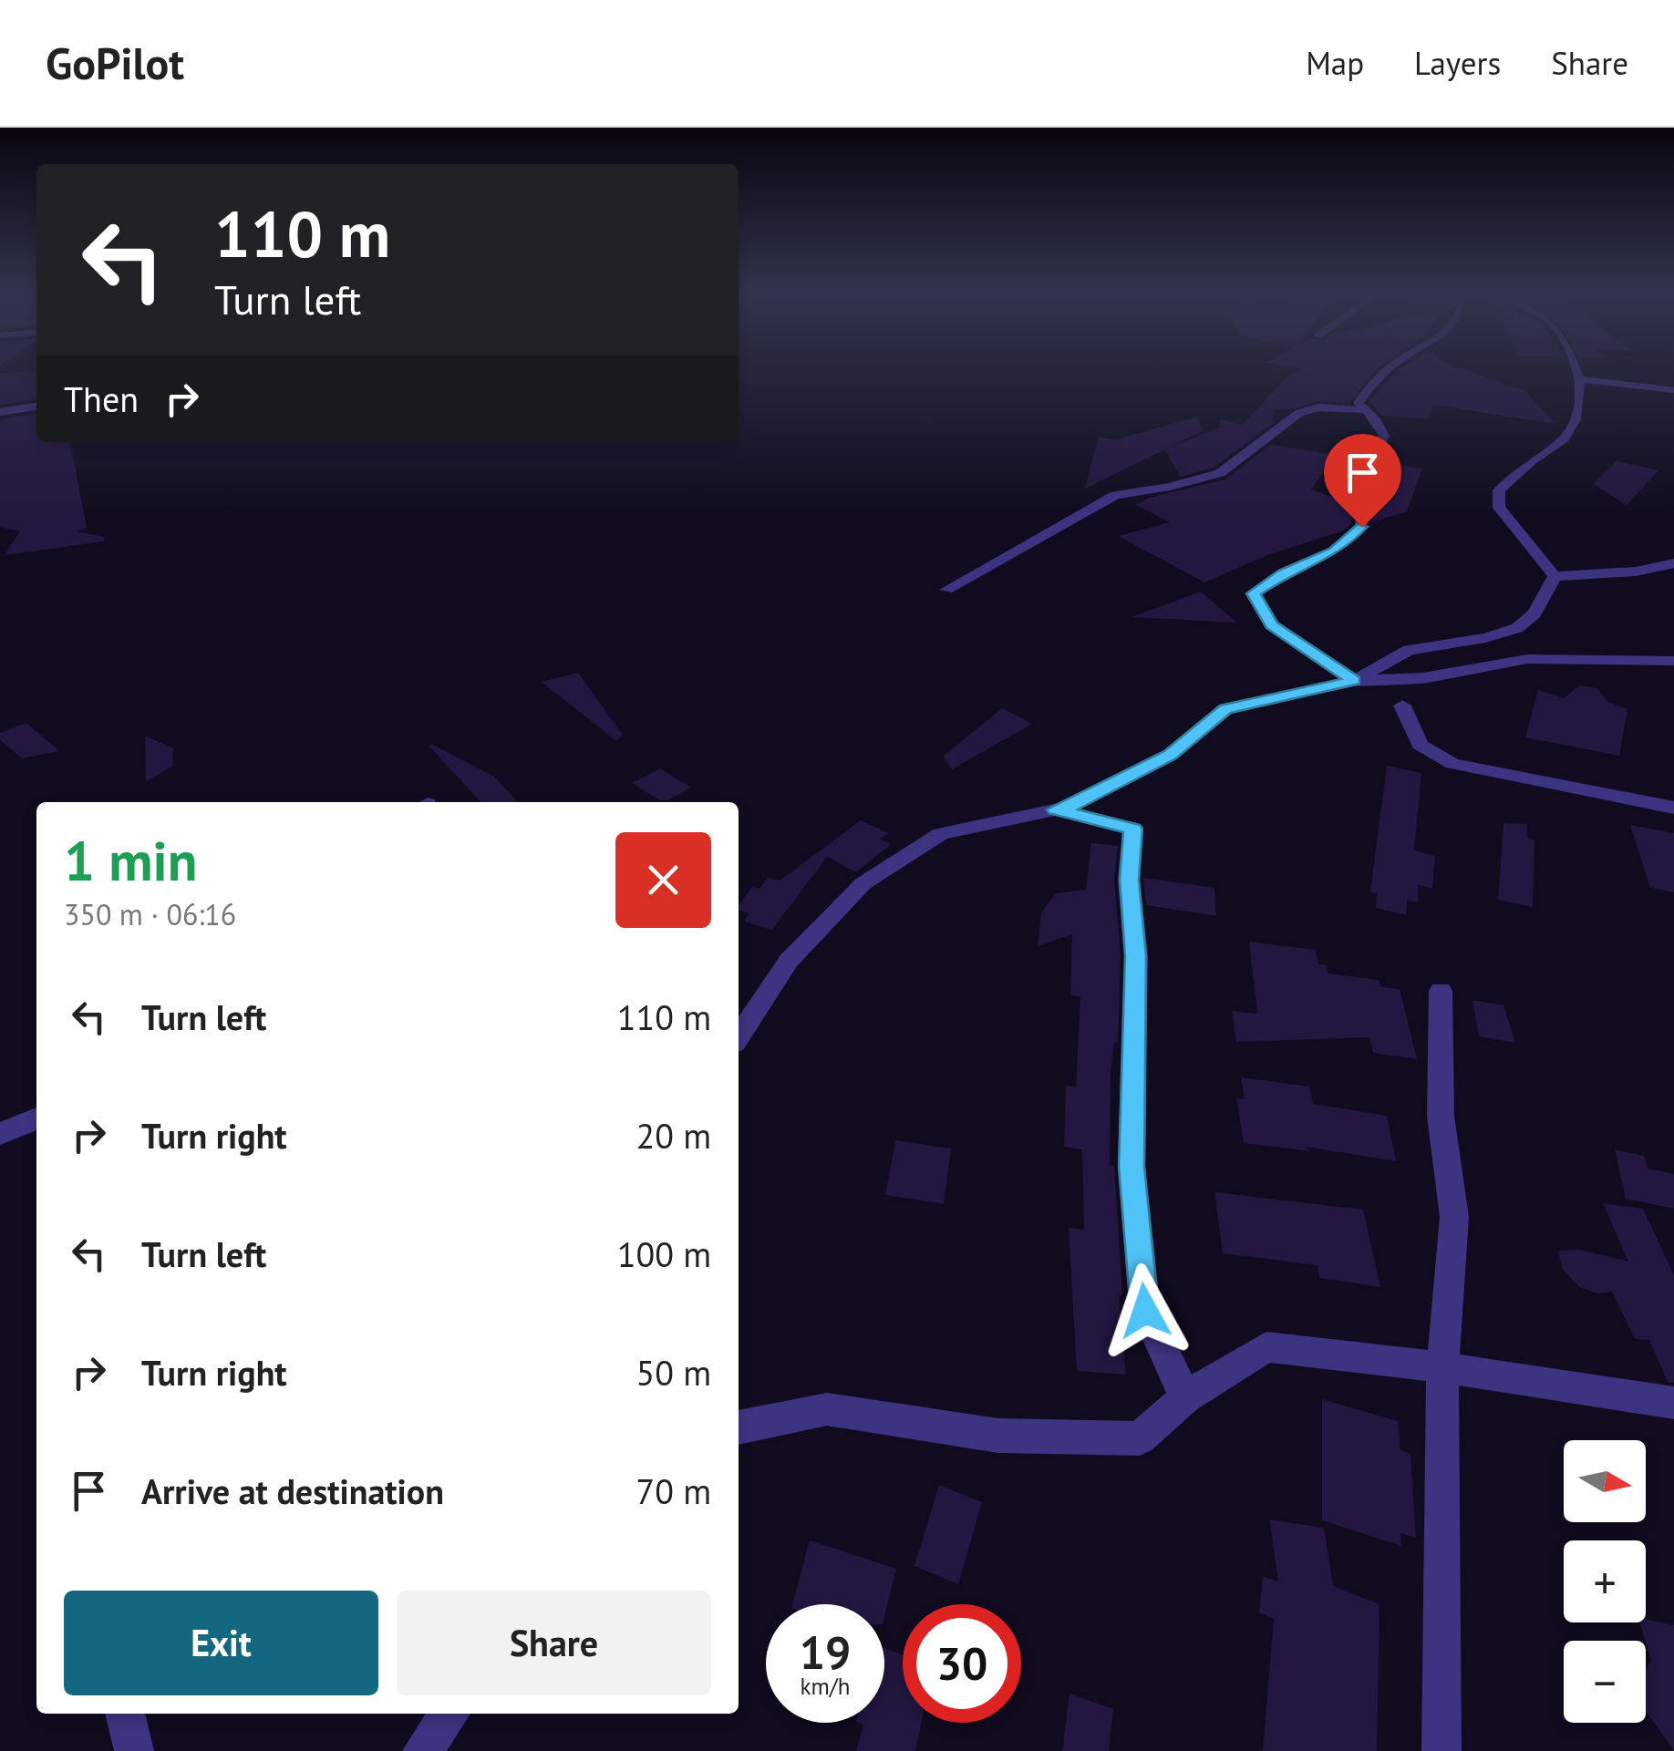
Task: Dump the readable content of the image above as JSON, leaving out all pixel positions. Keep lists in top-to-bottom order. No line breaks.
{"north":"right","page":{"header":"GoPilot","nav":["Map","Layers","Share"],"turn":["110 m","Turn left"],"then":"Then","heading":["1 min","350 m · 06:16"],"list":[{"name":"Turn left","value":"110 m"},{"name":"Turn right","value":"20 m"},{"name":"Turn left","value":"100 m"},{"name":"Turn right","value":"50 m"},{"name":"Arrive at destination","value":"70 m"}],"map_buttons":["+","−"],"buttons":["Exit","Share"],"speed":"19 km/h","limit":"30"}}
